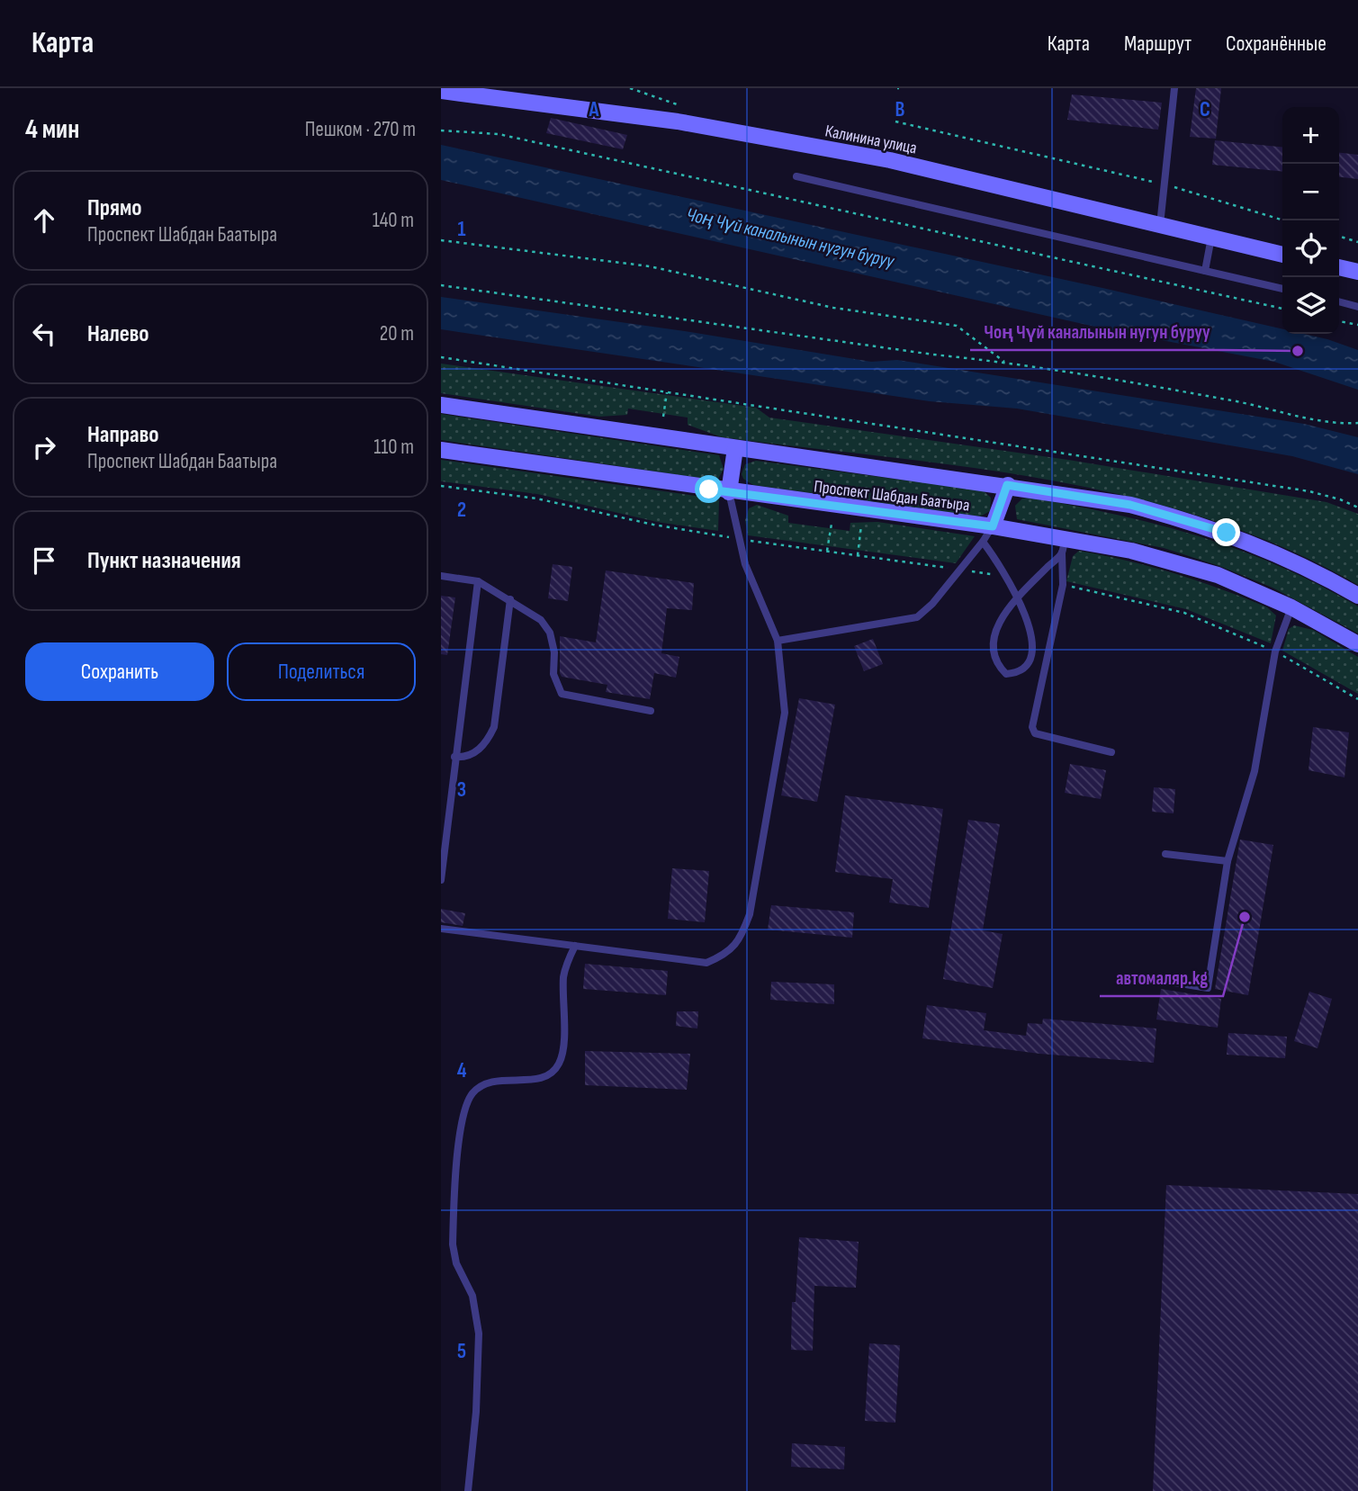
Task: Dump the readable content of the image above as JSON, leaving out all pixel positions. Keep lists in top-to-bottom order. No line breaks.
{"streets":{"main road":["Калинина улица","Проспект Шабдан Баатыра"]},"water":["Чоң Чүй каналынын нугун буруу"],"places":["Чоң Чүй каналынын нугун буруу","автомаляр.kg"],"page":{"header":"Карта","nav":["Карта","Маршрут","Сохранённые"],"heading":["4 мин","Пешком · 270 m"],"map_buttons":["+","−"],"list":[["Прямо","Проспект Шабдан Баатыра","140 m"],["Налево","20 m"],["Направо","Проспект Шабдан Баатыра","110 m"],"Пункт назначения"],"buttons":["Сохранить","Поделиться"]},"grid":{"columns":["A","B","C"],"rows":["1","2","3","4","5"]}}
